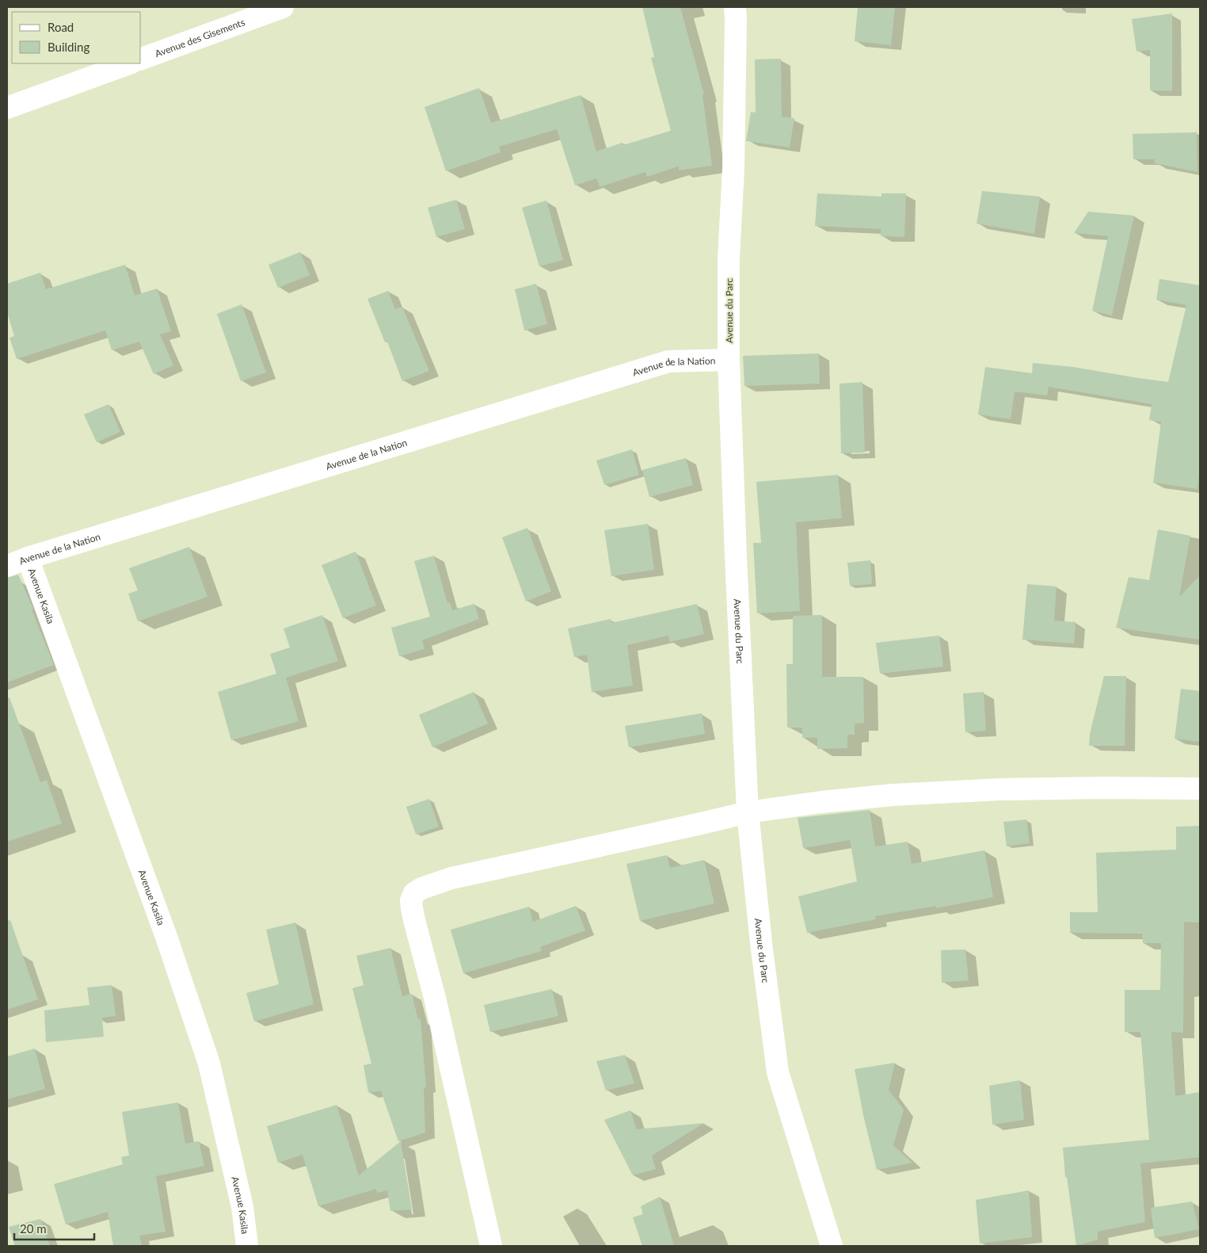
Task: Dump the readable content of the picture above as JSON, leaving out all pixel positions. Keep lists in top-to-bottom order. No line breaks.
{"streets":{"street":["Avenue des Gisements","Avenue du Parc","Avenue de la Nation","Avenue Kasila"]},"crossings":[["Avenue du Parc","Avenue de la Nation"],["Avenue de la Nation","Avenue Kasila"]],"legend":["Road","Building"],"scale_bar":"20 m"}
